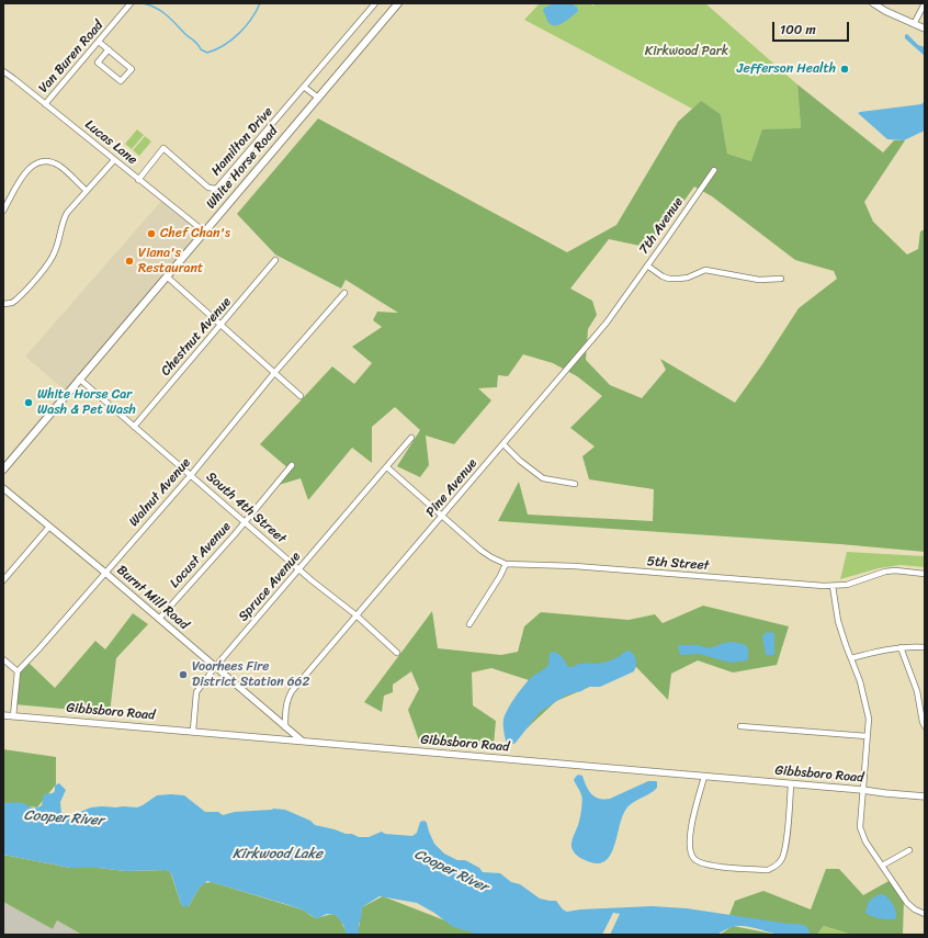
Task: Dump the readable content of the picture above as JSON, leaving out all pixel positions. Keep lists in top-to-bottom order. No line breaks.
{"streets":{"main road":["White Horse Road"],"street":["Van Buren Road","Hamilton Drive","Lucas Lane","7th Avenue","Chestnut Avenue","Pine Avenue","Walnut Avenue","South 4th Street","Locust Avenue","5th Street","Spruce Avenue","Burnt Mill Road","Gibbsboro Road"]},"crossings":[["Van Buren Road","Lucas Lane"],["Hamilton Drive","Lucas Lane"],["Lucas Lane","White Horse Road"],["White Horse Road","South 4th Street"],["7th Avenue","Pine Avenue"],["Chestnut Avenue","South 4th Street"],["Pine Avenue","South 4th Street"],["Pine Avenue","5th Street"],["Pine Avenue","Burnt Mill Road"],["Walnut Avenue","South 4th Street"],["Walnut Avenue","Burnt Mill Road"],["South 4th Street","Locust Avenue"],["South 4th Street","Spruce Avenue"],["Locust Avenue","Burnt Mill Road"],["5th Street","Spruce Avenue"],["Spruce Avenue","Burnt Mill Road"],["Spruce Avenue","Gibbsboro Road"],["Burnt Mill Road","Gibbsboro Road"]],"water":["Cooper River","Kirkwood Lake"],"parks":["Kirkwood Park"],"places":["Jefferson Health","Chef Chan's","Viana's Restaurant","White Horse Car Wash & Pet Wash","Voorhees Fire District Station 662"],"scale_bar":"100 m"}
